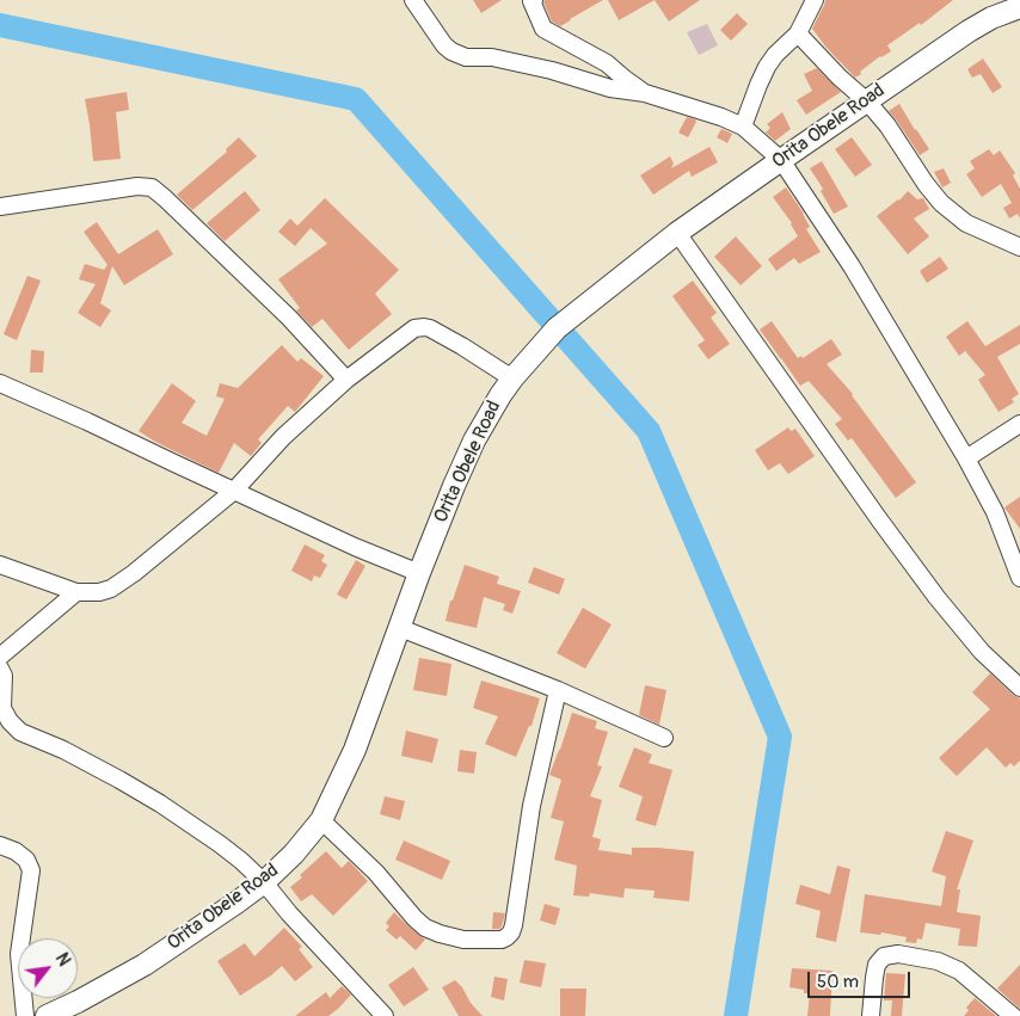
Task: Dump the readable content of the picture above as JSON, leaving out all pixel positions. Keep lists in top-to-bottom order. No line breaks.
{"streets":{"main road":["Orita Obele Road"]},"scale_bar":"50 m","north":"top right"}
